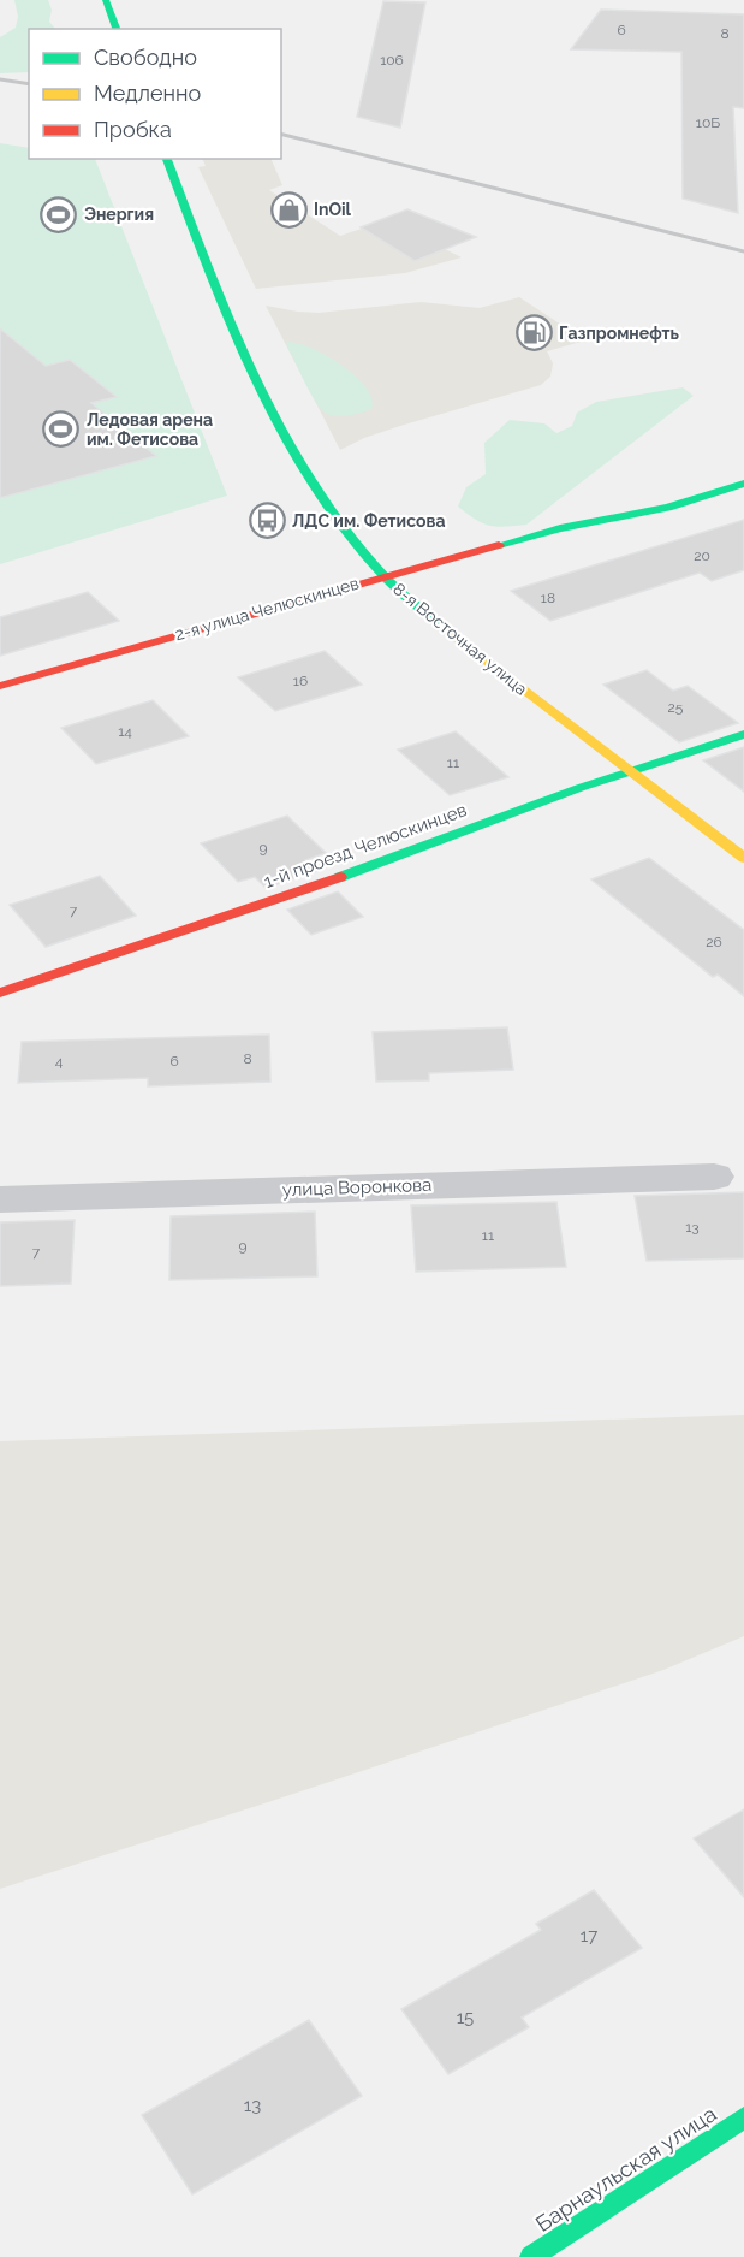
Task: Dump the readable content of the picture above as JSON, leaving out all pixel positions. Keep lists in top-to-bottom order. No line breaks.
{"streets":{"main road":["2-я улица Челюскинцев","8-я Восточная улица","1-й проезд Челюскинцев","Барнаульская улица"],"street":["улица Воронкова"]},"crossings":[["2-я улица Челюскинцев","8-я Восточная улица"],["8-я Восточная улица","1-й проезд Челюскинцев"]],"places":{"shop":["InOil"],"sports":["Энергия","Ледовая арена им. Фетисова"],"fuel station":["Газпромнефть"],"bus stop":["ЛДС им. Фетисова"]},"house_numbers":["6","8","106","10Б","20","18","16","25","14","11","9","7","26","8","4","6","13","11","9","7","17","15","13"],"legend":["Свободно","Медленно","Пробка"]}
